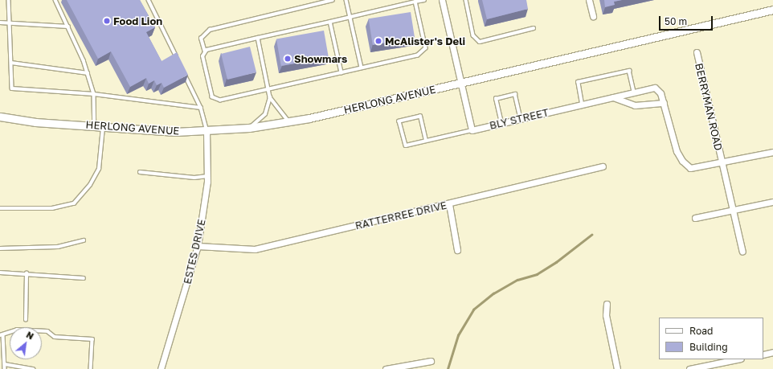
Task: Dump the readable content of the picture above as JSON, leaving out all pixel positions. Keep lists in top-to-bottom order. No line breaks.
{"streets":{"street":["HERLONG AVENUE","BERRYMAN ROAD","BLY STREET","RATTERREE DRIVE","ESTES DRIVE"]},"crossings":[["HERLONG AVENUE","ESTES DRIVE"],["BERRYMAN ROAD","BLY STREET"],["RATTERREE DRIVE","ESTES DRIVE"]],"places":["Food Lion","McAlister's Deli","Showmars"],"legend":["Road","Building"],"scale_bar":"50 m","north":"top right"}
